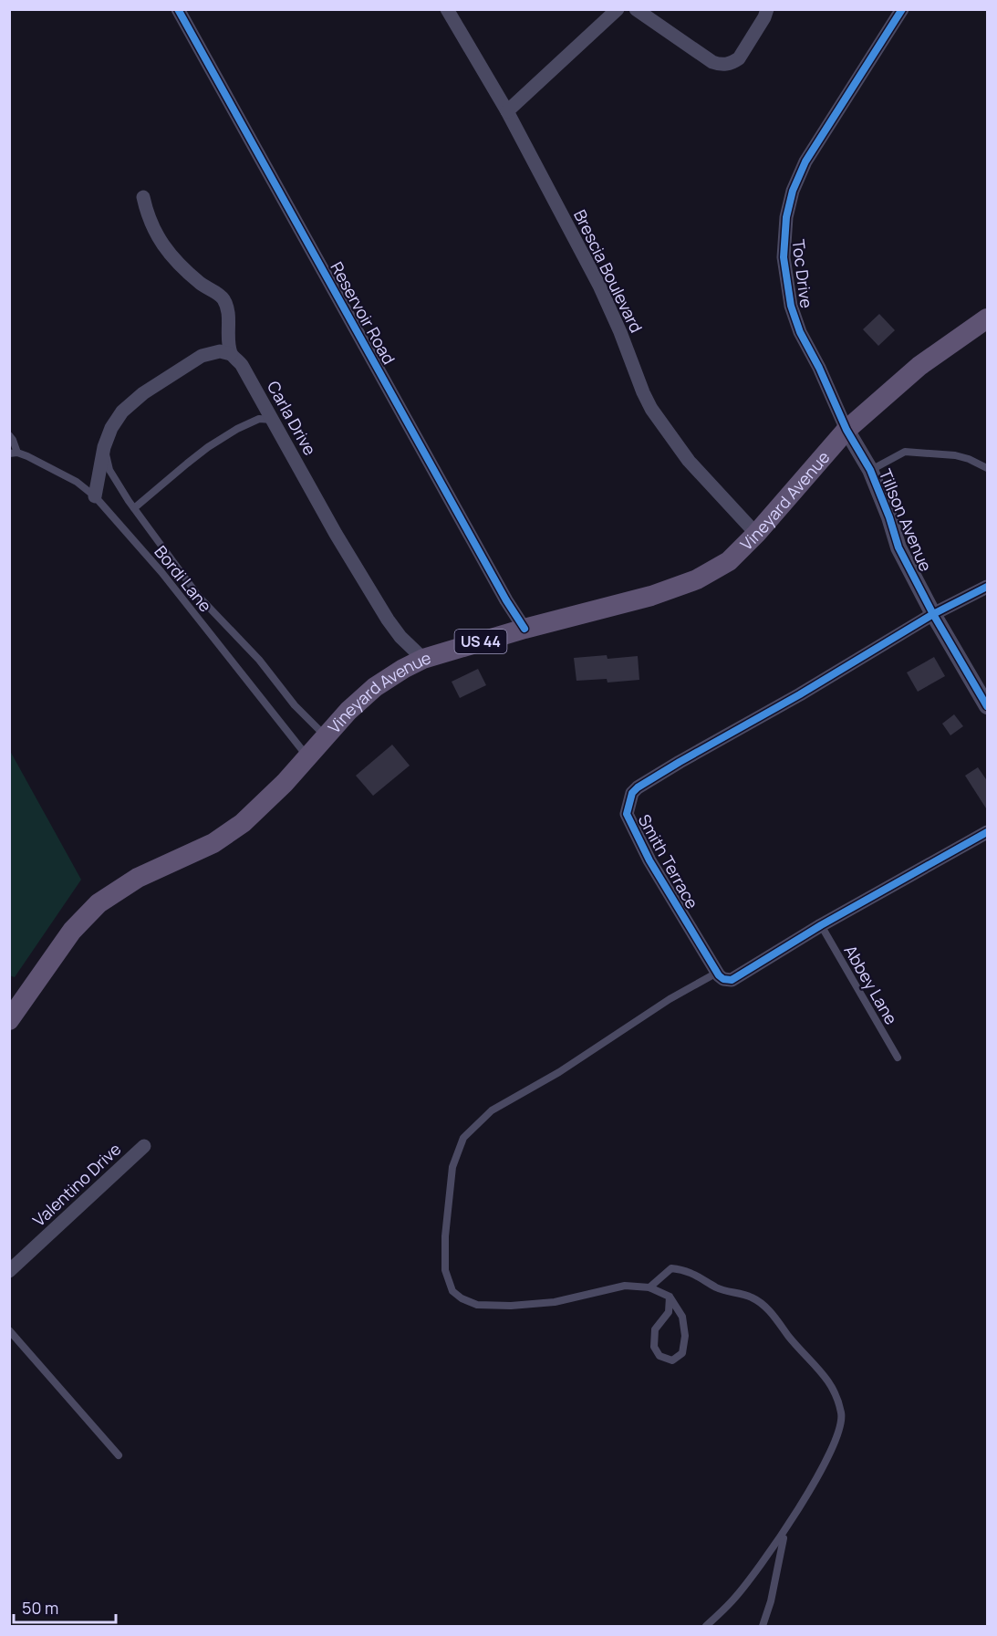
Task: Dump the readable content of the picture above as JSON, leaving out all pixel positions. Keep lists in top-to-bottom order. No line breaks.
{"streets":{"main road":["Vineyard Avenue","US 44"],"street":["Brescia Boulevard","Toc Drive","Reservoir Road","Carla Drive","Tillson Avenue","Smith Terrace","Valentino Drive"],"lane":["Bordi Lane","Abbey Lane"]},"crossings":[["Brescia Boulevard","Vineyard Avenue"],["Toc Drive","Vineyard Avenue"],["Toc Drive","Tillson Avenue"],["Reservoir Road","Vineyard Avenue"],["Carla Drive","Vineyard Avenue"],["Vineyard Avenue","Tillson Avenue"],["Vineyard Avenue","Bordi Lane"],["Tillson Avenue","Smith Terrace"]],"scale_bar":"50 m"}
